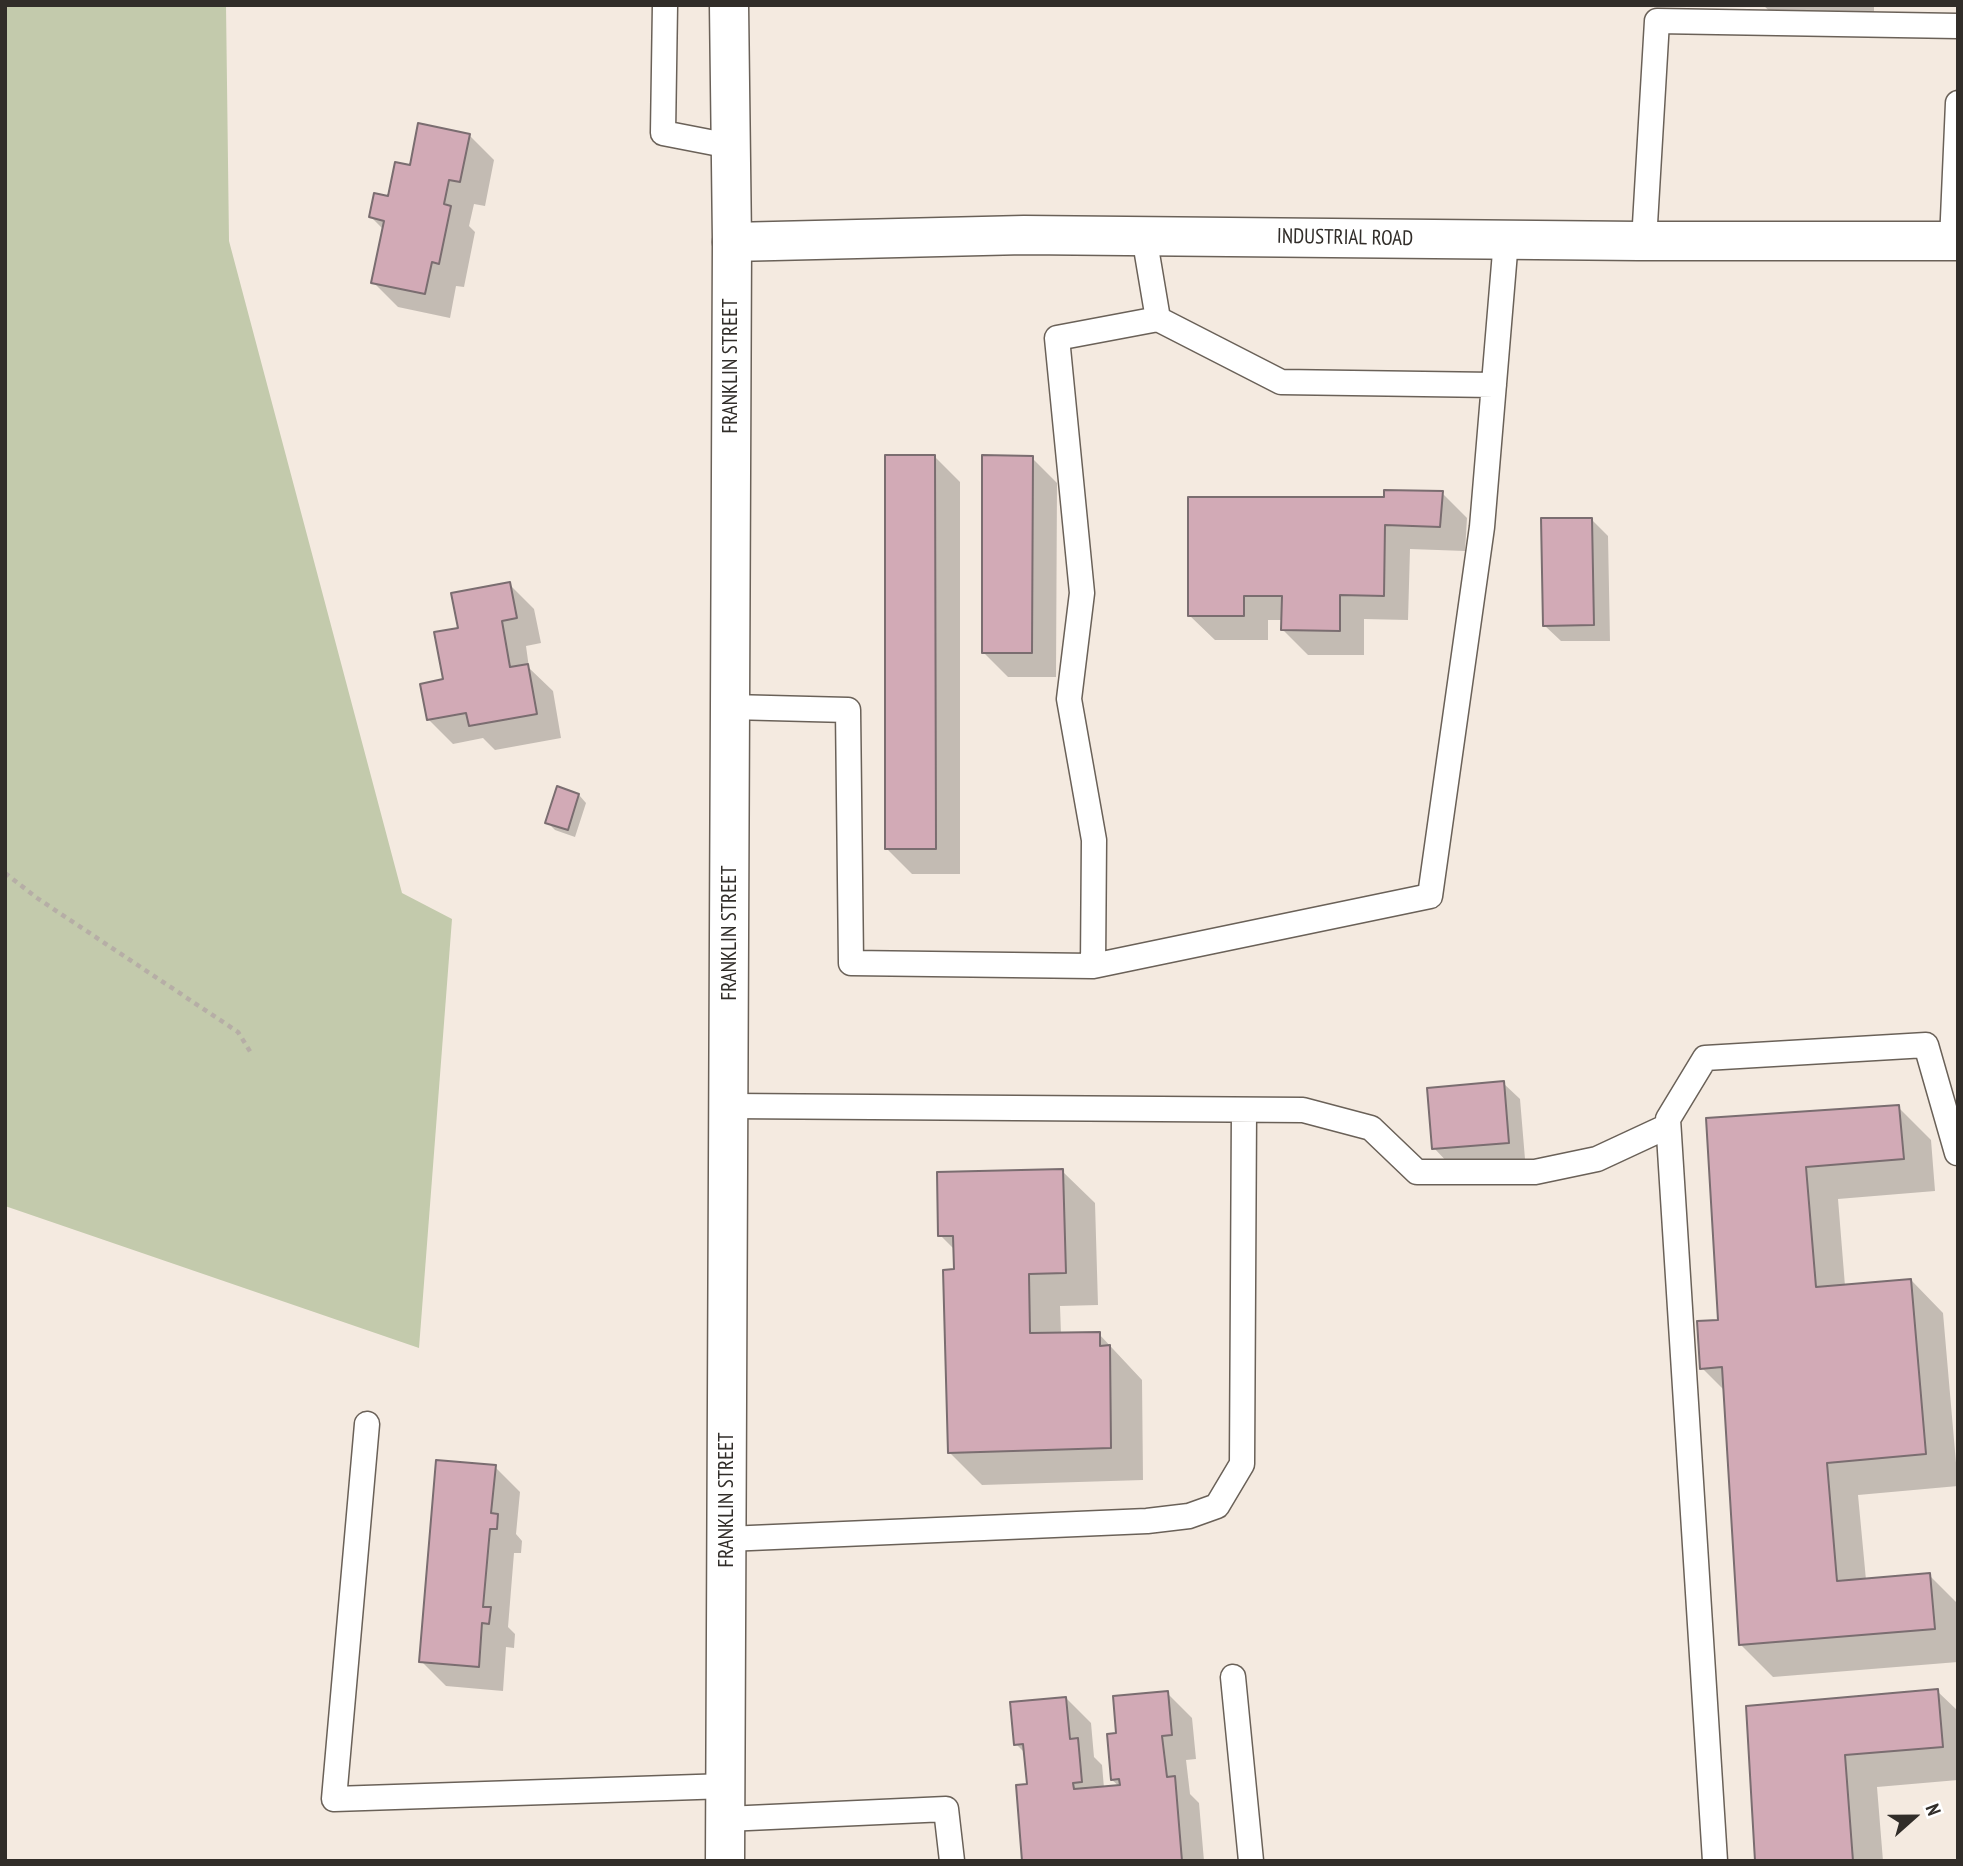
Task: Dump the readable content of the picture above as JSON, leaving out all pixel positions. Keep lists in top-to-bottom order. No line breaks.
{"streets":{"main road":["INDUSTRIAL ROAD","FRANKLIN STREET"]},"crossings":[["INDUSTRIAL ROAD","FRANKLIN STREET"]],"north":"right"}
